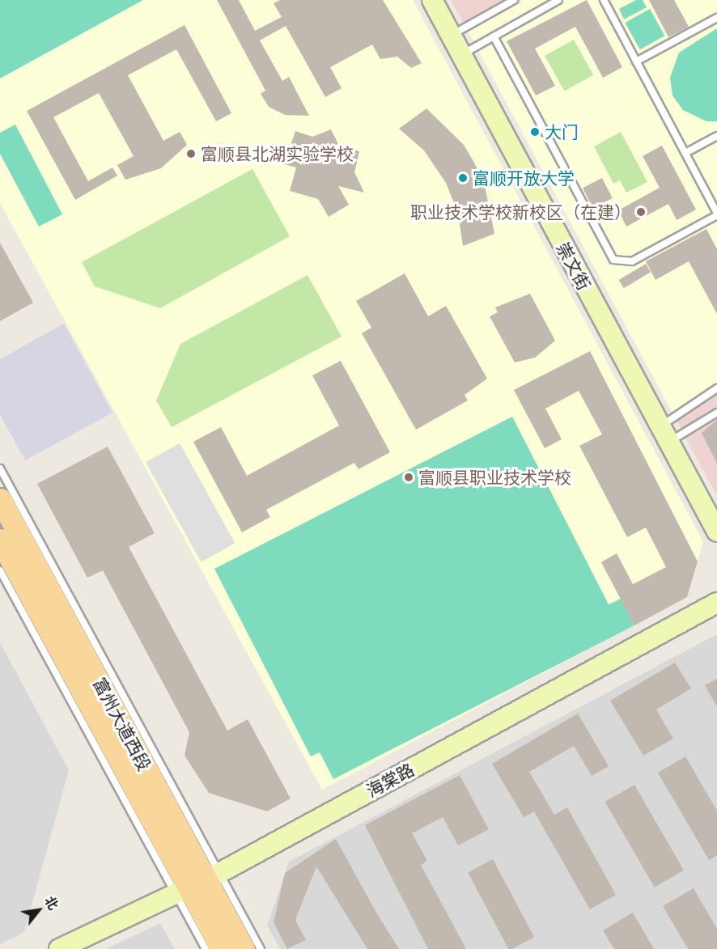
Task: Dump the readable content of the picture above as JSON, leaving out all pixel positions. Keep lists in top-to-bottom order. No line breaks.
{"streets":{"main road":["富州大道西段"],"street":["崇文街","海棠路"]},"crossings":[["富州大道西段","海棠路"]],"places":["大门","富顺县北湖实验学校","富顺开放大学","职业技术学校新校区（在建）","富顺县职业技术学校"],"north":"top right"}
